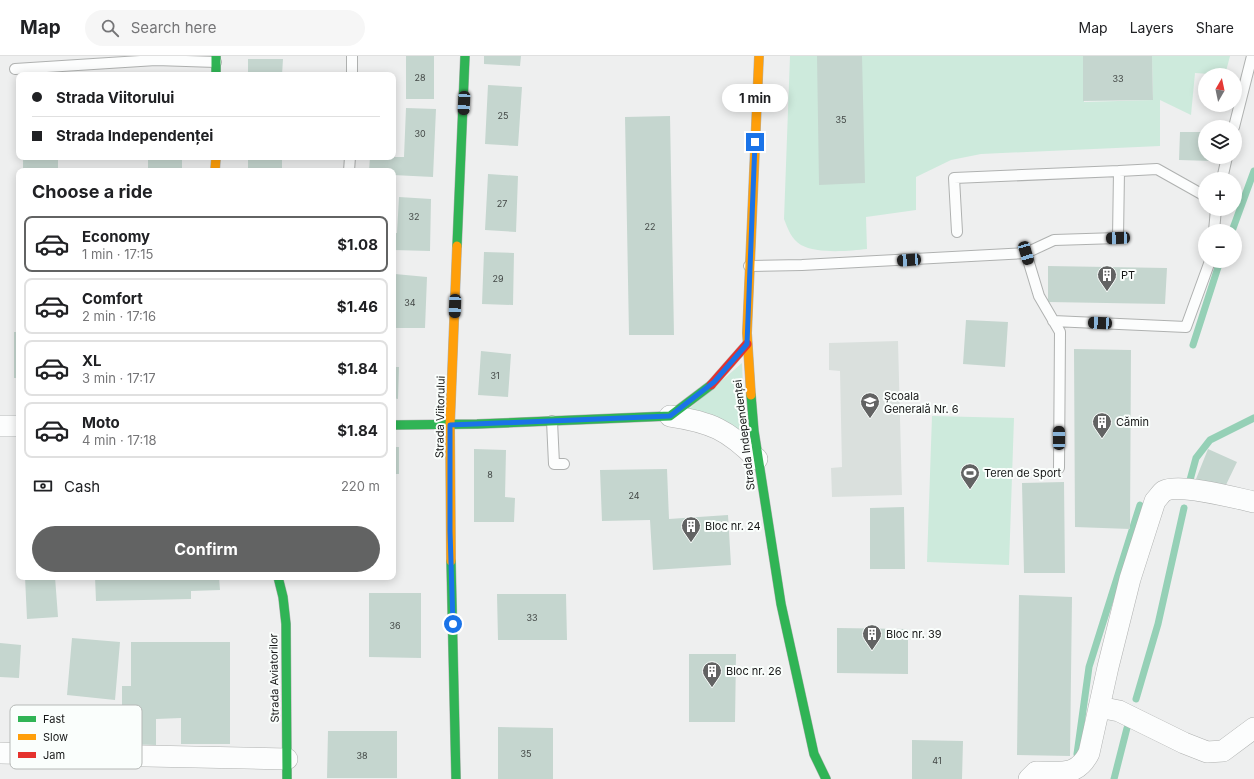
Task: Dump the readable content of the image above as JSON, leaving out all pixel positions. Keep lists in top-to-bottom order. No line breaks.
{"streets":{"street":["Strada Viitorului","Strada Independenței","Strada Aviatorilor"]},"places":{"building":["PT","Cămin","Bloc nr. 24","Bloc nr. 39","Bloc nr. 26"],"school or university":["Școala Generală Nr. 6"],"sports":["Teren de Sport"]},"house_numbers":["28","33","25","35","30","27","32","22","29","34","31","8","24","33","36","35","38","41"],"legend":["Fast","Slow","Jam"],"north":"top","page":{"header":"Map","search":"Search here","nav":["Map","Layers","Share"],"map_buttons":["+","−"],"banner":["Strada Viitorului","Strada Independenței"],"bubble":"1 min","heading":"Choose a ride","list":[{"name":"Economy","note":"1 min · 17:15","value":"$1.08"},{"name":"Comfort","note":"2 min · 17:16","value":"$1.46"},{"name":"XL","note":"3 min · 17:17","value":"$1.84"},{"name":"Moto","note":"4 min · 17:18","value":"$1.84"}],"pay":["Cash","220 m"],"buttons":"Confirm"}}
